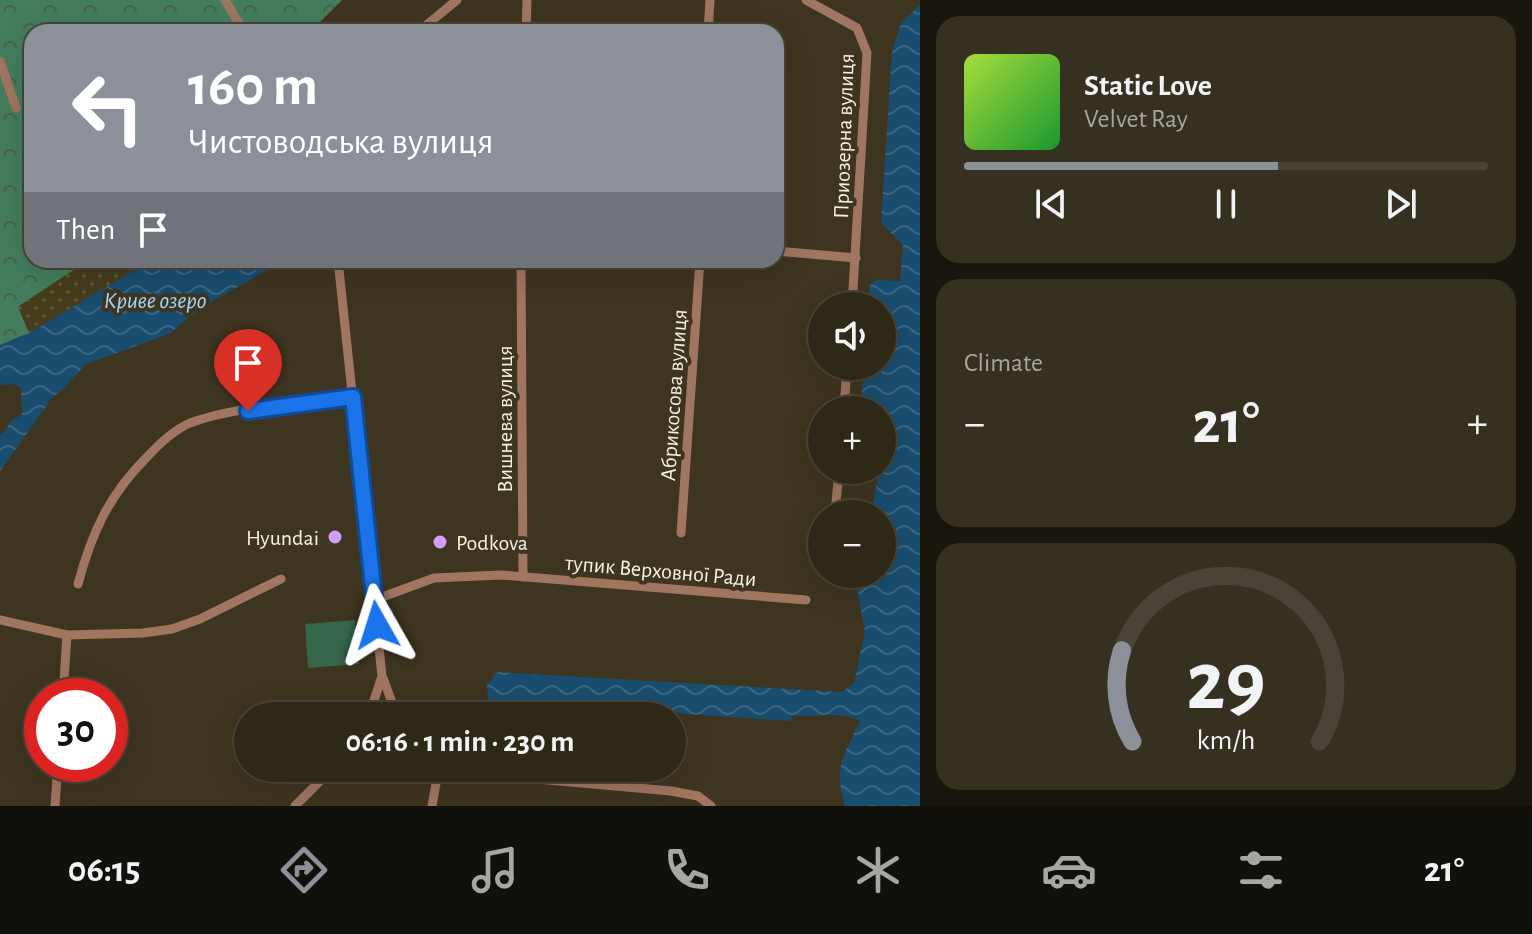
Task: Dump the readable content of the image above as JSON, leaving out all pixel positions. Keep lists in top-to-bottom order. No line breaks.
{"streets":{"street":["Приозерна вулиця","Абрикосова вулиця","Вишнева вулиця","тупик Верховної Ради"]},"crossings":[["Вишнева вулиця","тупик Верховної Ради"]],"water":["Криве озеро"],"places":["Hyundai","Podkova"],"page":{"turn":["160 m","Чистоводська вулиця"],"song":["Static Love","Velvet Ray"],"then":"Then","tile":"Climate","map_buttons":["+","−"],"heat":["−","21°","+"],"limit":"30","trip":"06:16 · 1 min · 230 m","tabs":["06:15","21°"],"gauge":["29","km/h"]}}
